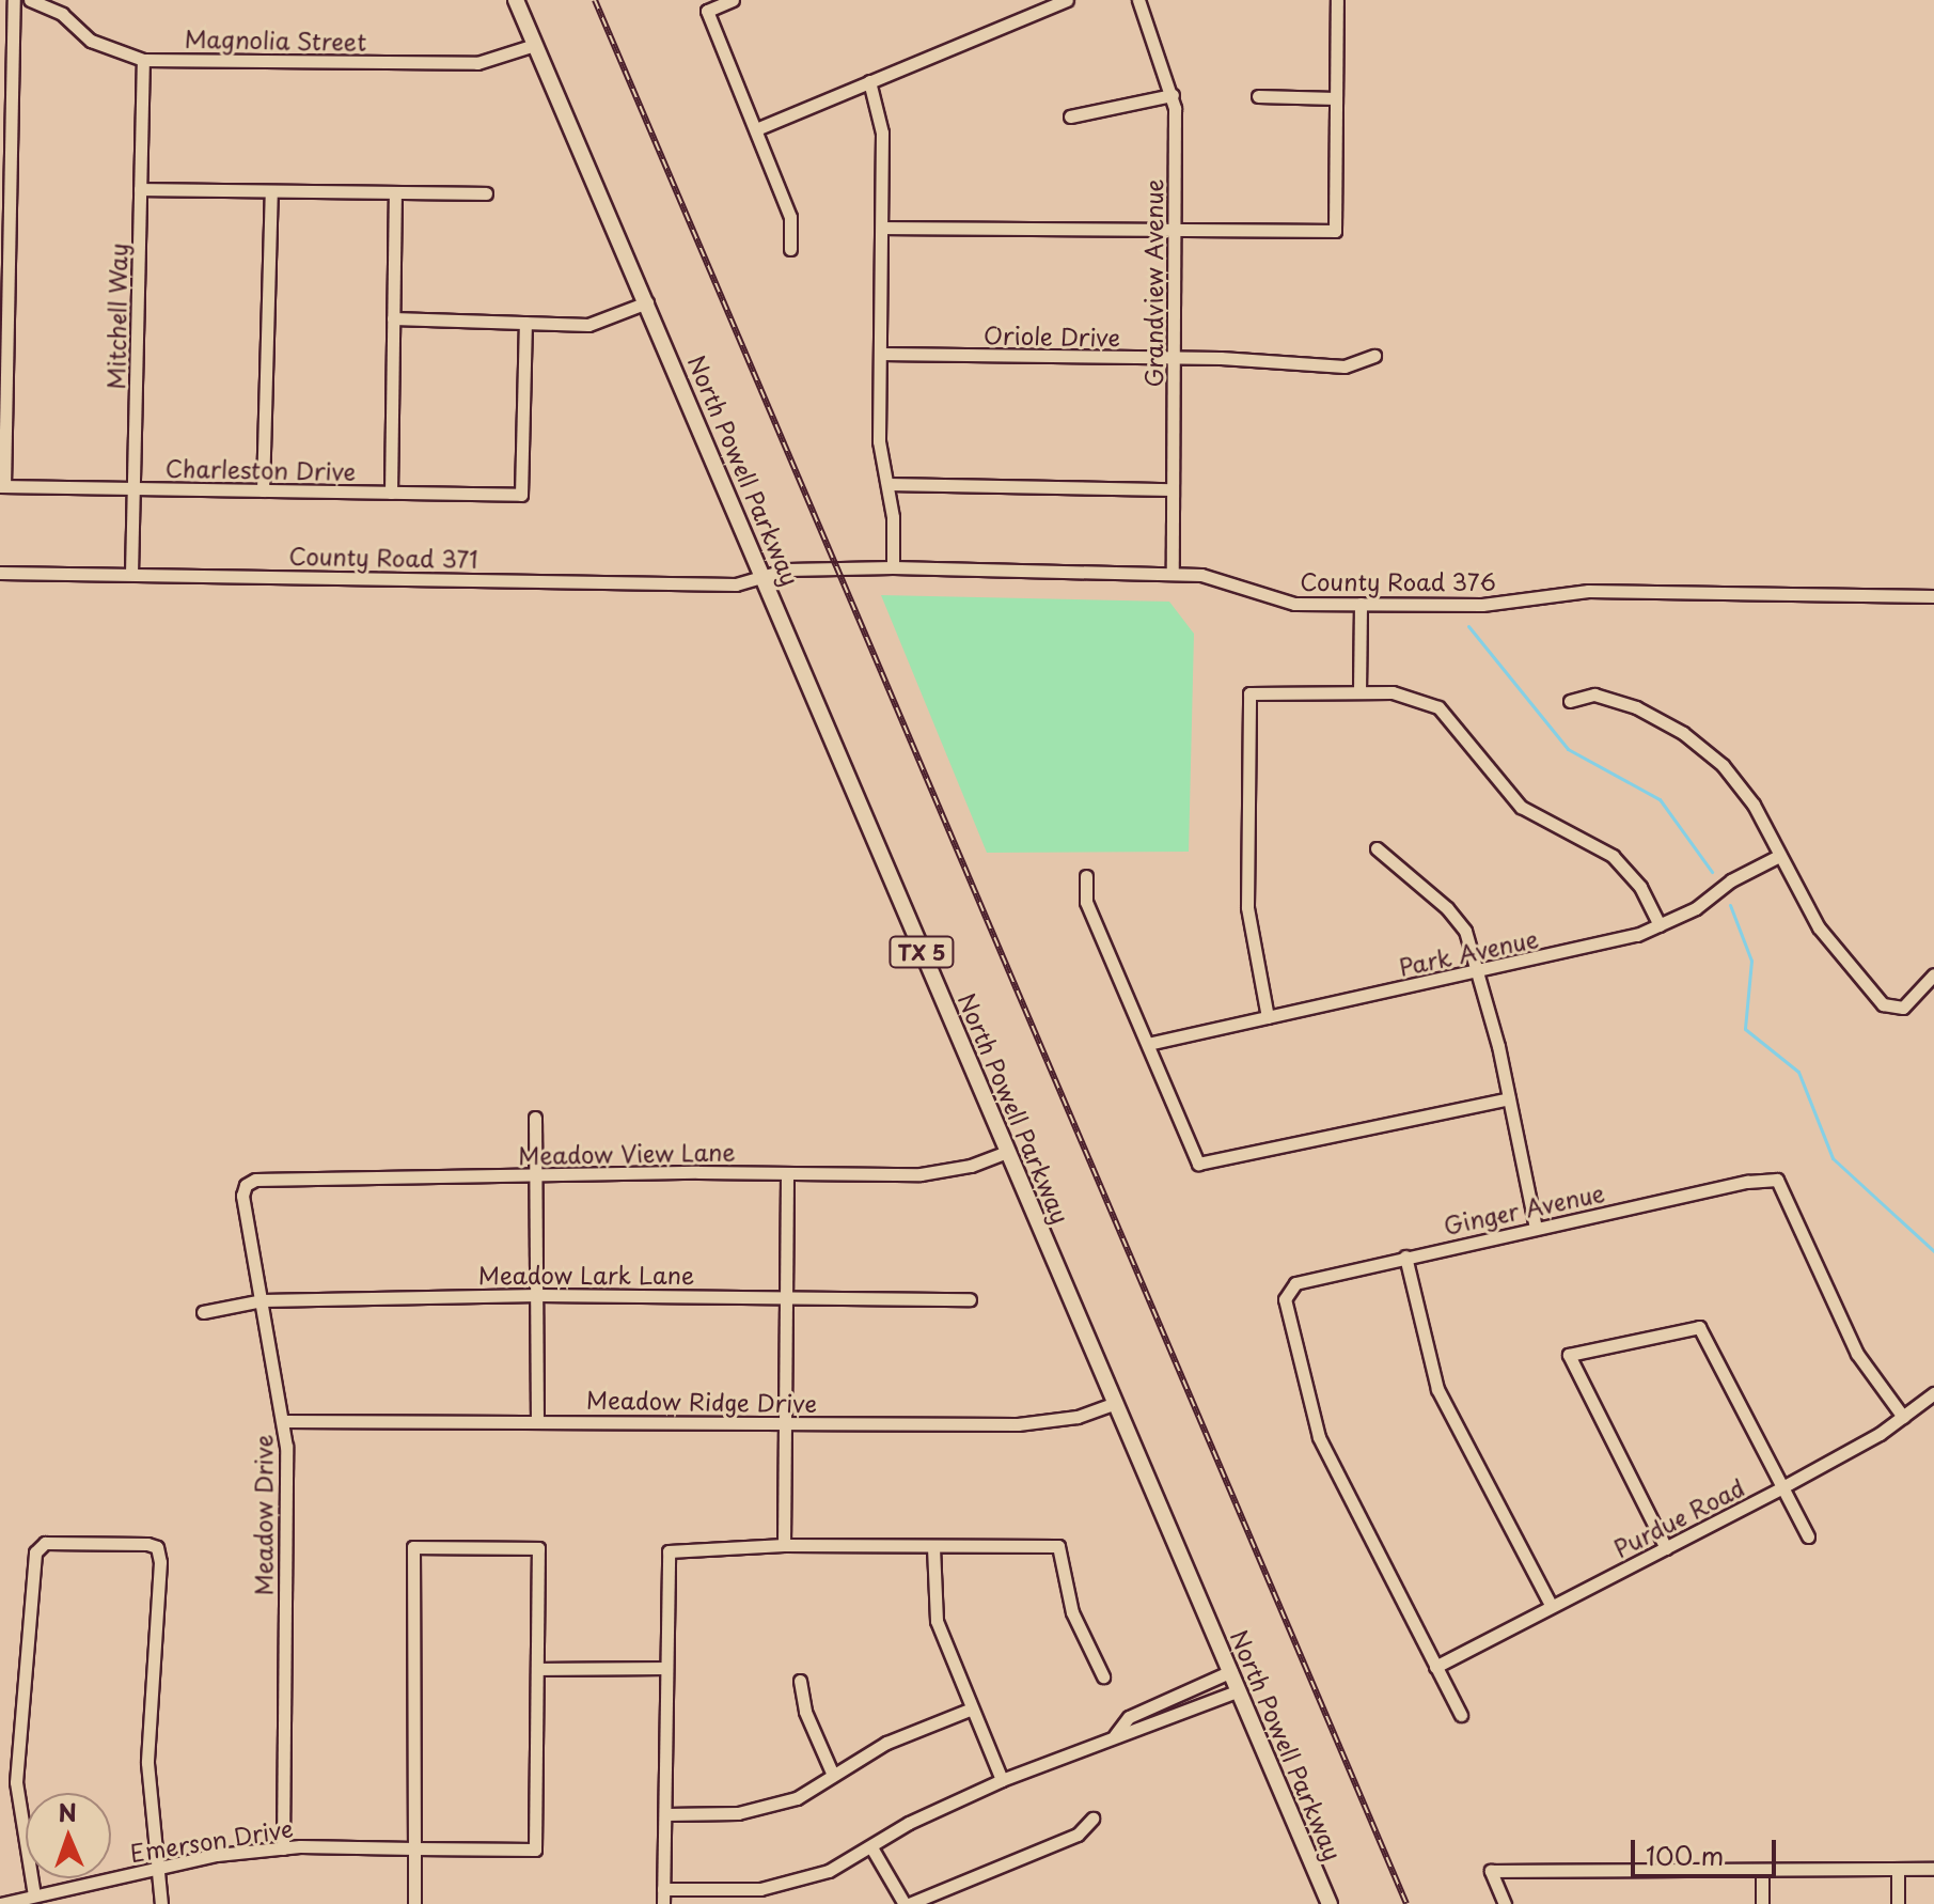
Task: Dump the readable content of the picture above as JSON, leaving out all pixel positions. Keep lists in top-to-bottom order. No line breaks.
{"streets":{"main road":["North Powell Parkway","TX 5"],"street":["Magnolia Street","Grandview Avenue","Mitchell Way","Oriole Drive","Charleston Drive","County Road 371","County Road 376","Park Avenue","Meadow View Lane","Ginger Avenue","Meadow Lark Lane","Meadow Ridge Drive","Meadow Drive","Purdue Road","Emerson Drive"]},"crossings":[["Magnolia Street","Mitchell Way"],["Magnolia Street","North Powell Parkway"],["Grandview Avenue","Oriole Drive"],["Grandview Avenue","County Road 376"],["Mitchell Way","Charleston Drive"],["Mitchell Way","County Road 371"],["North Powell Parkway","County Road 371"],["North Powell Parkway","County Road 376"],["North Powell Parkway","Meadow View Lane"],["North Powell Parkway","Meadow Ridge Drive"],["County Road 371","County Road 376"],["Meadow View Lane","Meadow Drive"],["Ginger Avenue","Purdue Road"],["Meadow Lark Lane","Meadow Drive"],["Meadow Ridge Drive","Meadow Drive"],["Meadow Drive","Emerson Drive"]],"scale_bar":"100 m","north":"top"}
